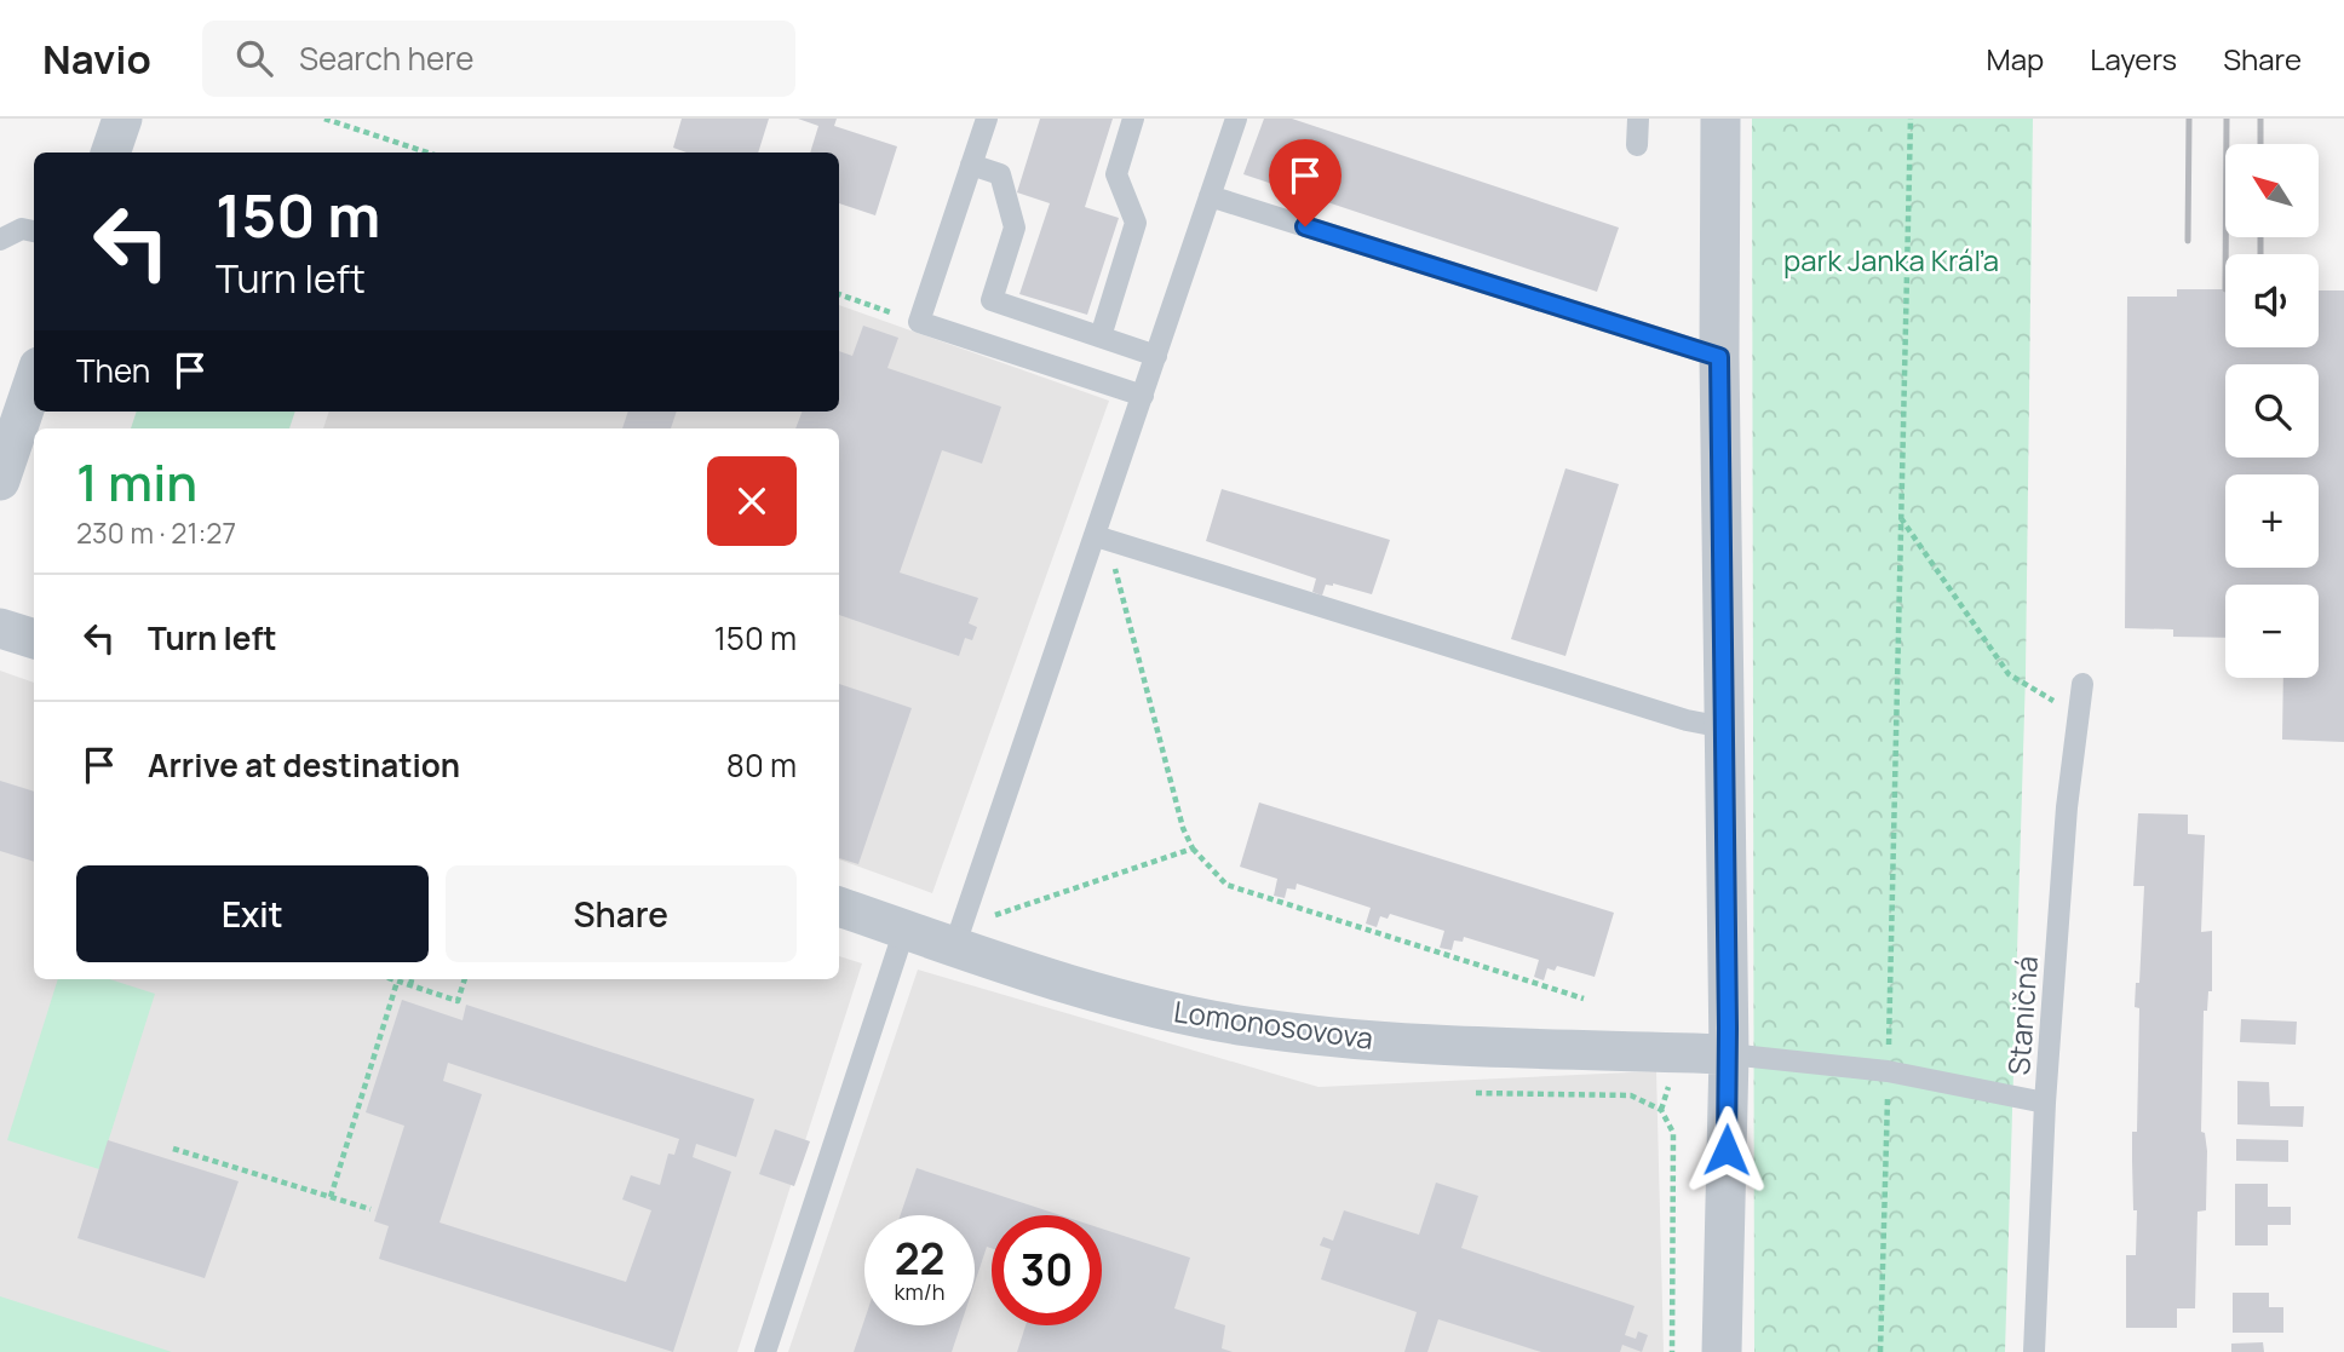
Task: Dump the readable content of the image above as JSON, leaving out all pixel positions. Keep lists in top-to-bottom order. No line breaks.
{"streets":{"street":["Lomonosovova"],"lane":["Staničná"]},"parks":["park Janka Kráľa"],"north":"top left","page":{"header":"Navio","search":"Search here","nav":["Map","Layers","Share"],"map_buttons":["+","−"],"turn":["150 m","Turn left"],"then":"Then","heading":["1 min","230 m · 21:27"],"list":[{"name":"Turn left","value":"150 m"},{"name":"Arrive at destination","value":"80 m"}],"buttons":["Exit","Share"],"speed":"22 km/h","limit":"30"}}
